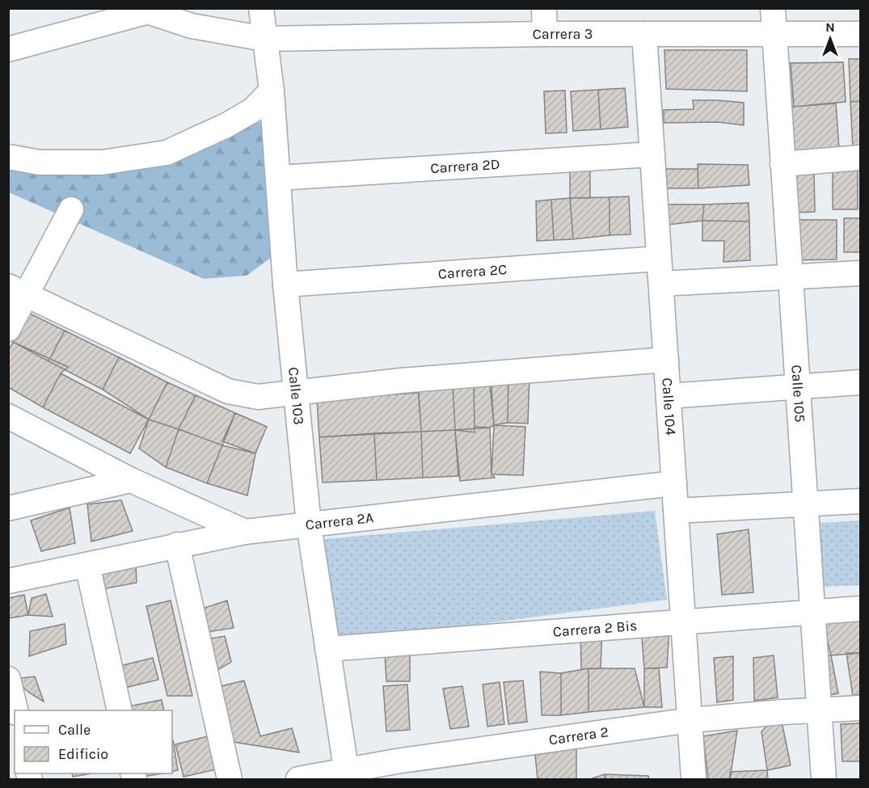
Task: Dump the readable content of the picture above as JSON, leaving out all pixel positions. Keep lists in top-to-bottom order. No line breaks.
{"streets":{"street":["Carrera 3","Carrera 2D","Carrera 2C","Calle 105","Calle 103","Calle 104","Carrera 2A","Carrera 2 Bis","Carrera 2"]},"crossings":[["Carrera 3","Calle 105"],["Carrera 3","Calle 103"],["Carrera 3","Calle 104"],["Carrera 2D","Calle 103"],["Carrera 2D","Calle 104"],["Carrera 2C","Calle 103"],["Carrera 2C","Calle 104"],["Calle 105","Carrera 2 Bis"],["Calle 105","Carrera 2"],["Calle 103","Carrera 2A"],["Calle 103","Carrera 2 Bis"],["Calle 103","Carrera 2"],["Calle 104","Carrera 2A"],["Calle 104","Carrera 2 Bis"],["Calle 104","Carrera 2"]],"legend":["Calle","Edificio"],"north":"top"}
